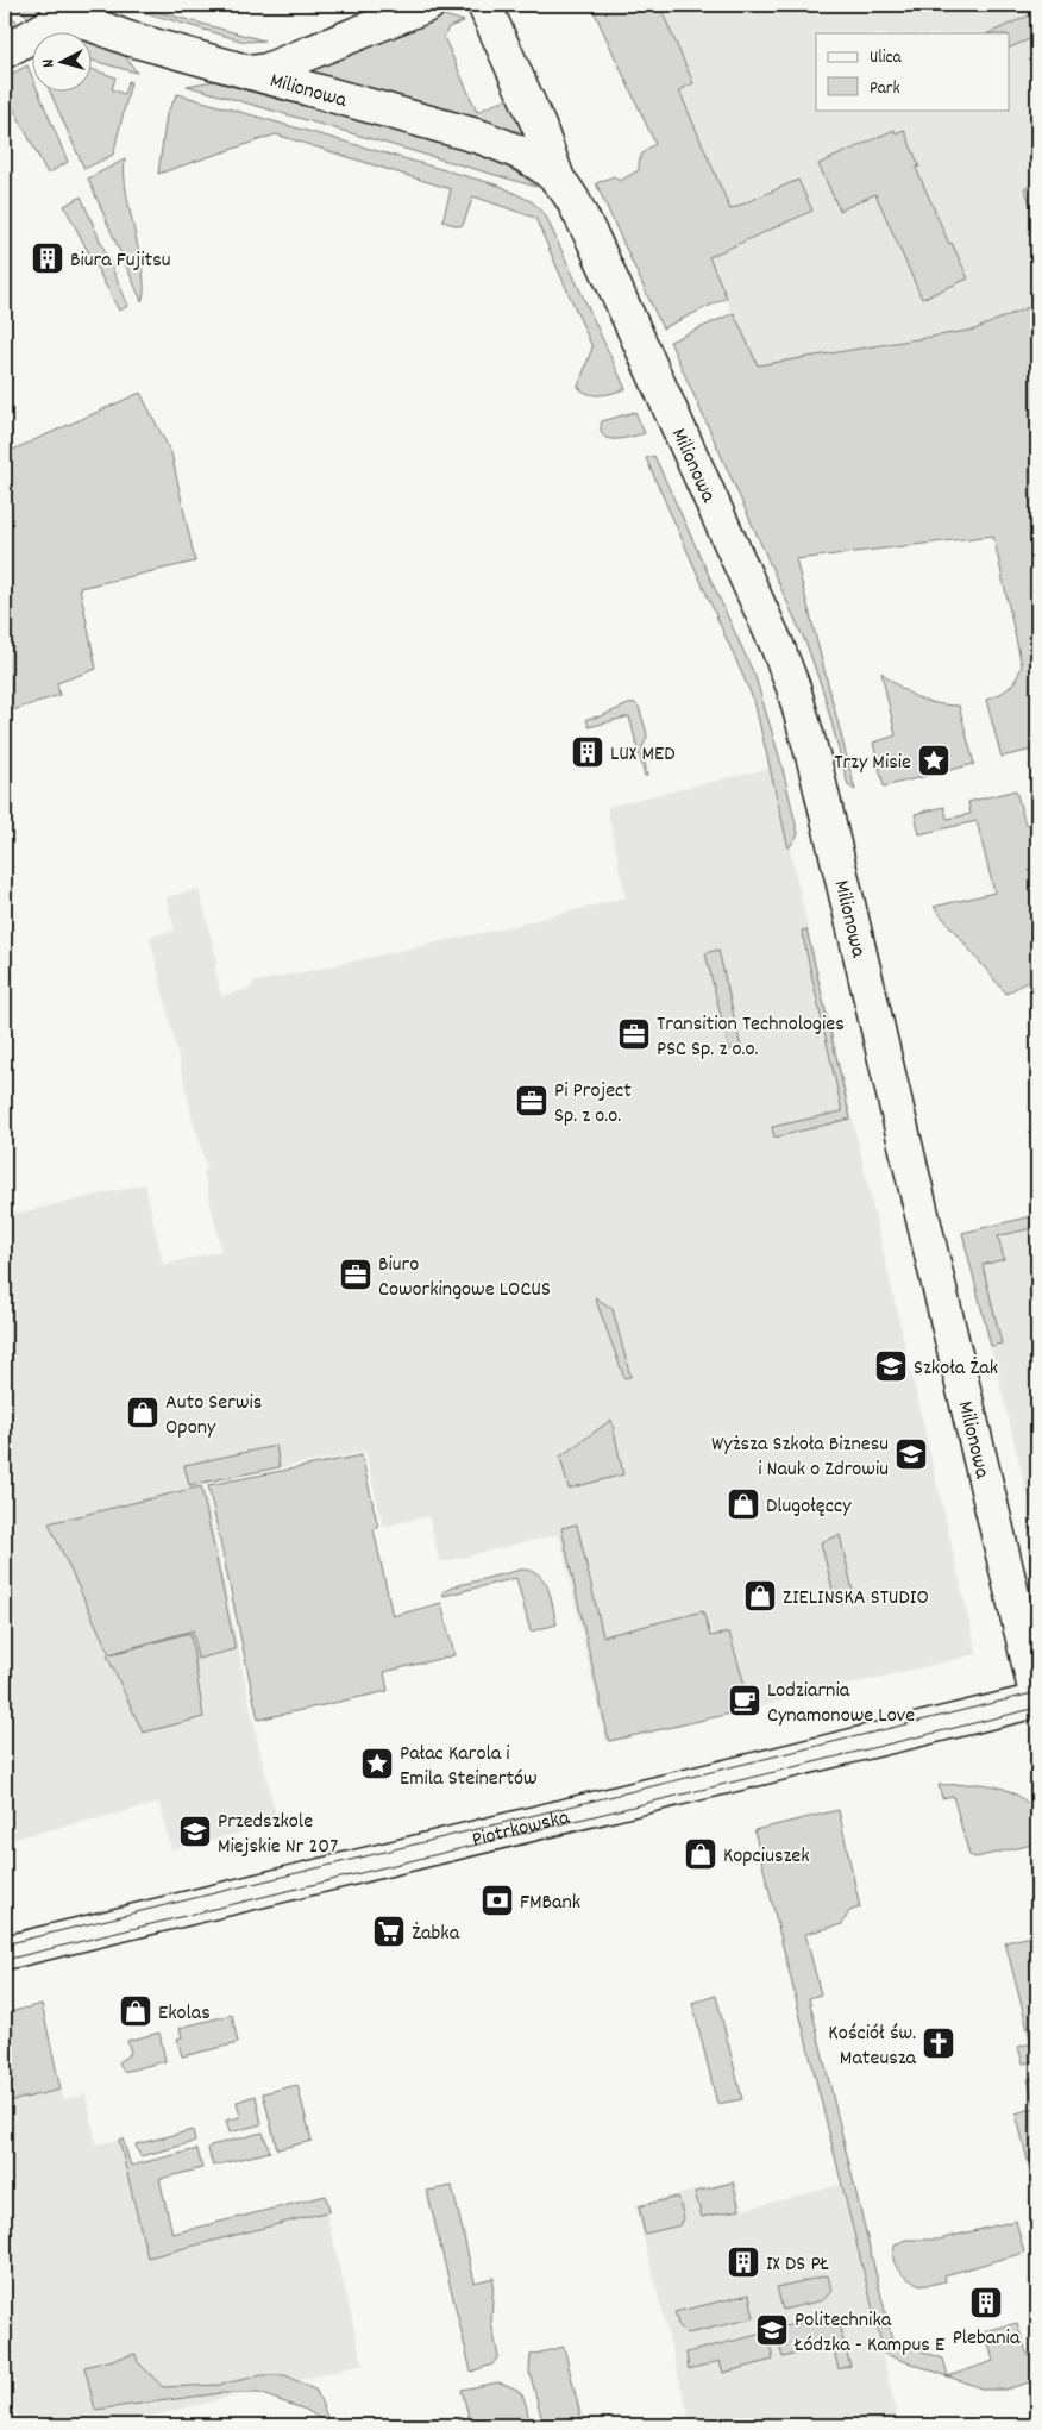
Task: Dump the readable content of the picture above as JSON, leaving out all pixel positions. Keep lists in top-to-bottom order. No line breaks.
{"streets":{"street":["Milionowa","Piotrkowska"]},"crossings":[["Milionowa","Piotrkowska"]],"places":{"building":["Biura Fujitsu","LUX MED","IX DS PŁ","Plebania"],"place":["Trzy Misie","Pałac Karola i Emila Steinertów"],"office":["Transition Technologies PSC Sp. z o.o.","Pi Project Sp. z o.o.","Biuro Coworkingowe LOCUS"],"school or university":["Szkoła Żak","Wyższa Szkoła Biznesu i Nauk o Zdrowiu","Przedszkole Miejskie Nr 207","Politechnika Łódzka - Kampus E"],"shop":["Auto Serwis Opony","Dlugołęccy","ZIELINSKA STUDIO","Kopciuszek","Ekolas"],"cafe":["Lodziarnia Cynamonowe Love"],"bank":["FMBank"],"supermarket":["Żabka"],"church":["Kościół św. Mateusza"]},"legend":["Ulica","Park"],"north":"left"}
